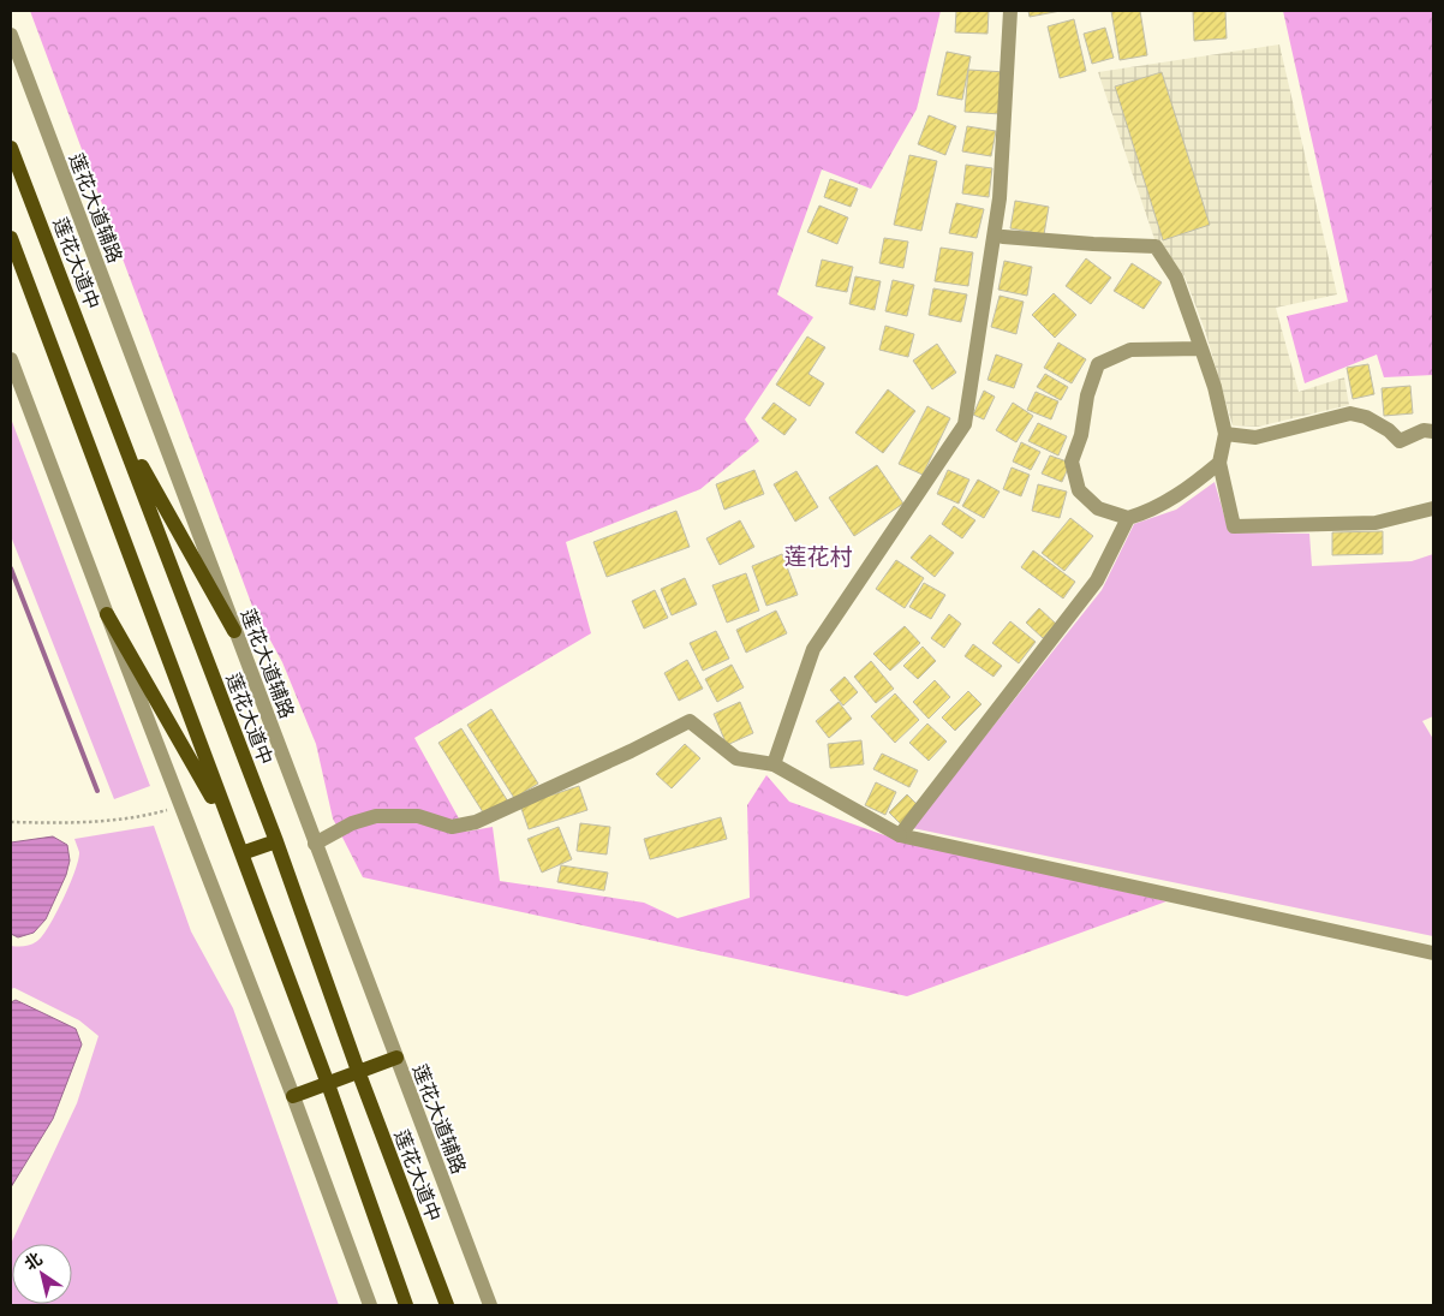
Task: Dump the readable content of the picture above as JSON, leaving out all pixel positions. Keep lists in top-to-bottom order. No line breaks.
{"streets":{"main road":["莲花大道中"],"street":["莲花大道辅路"]},"districts":["莲花村"],"north":"top left"}
